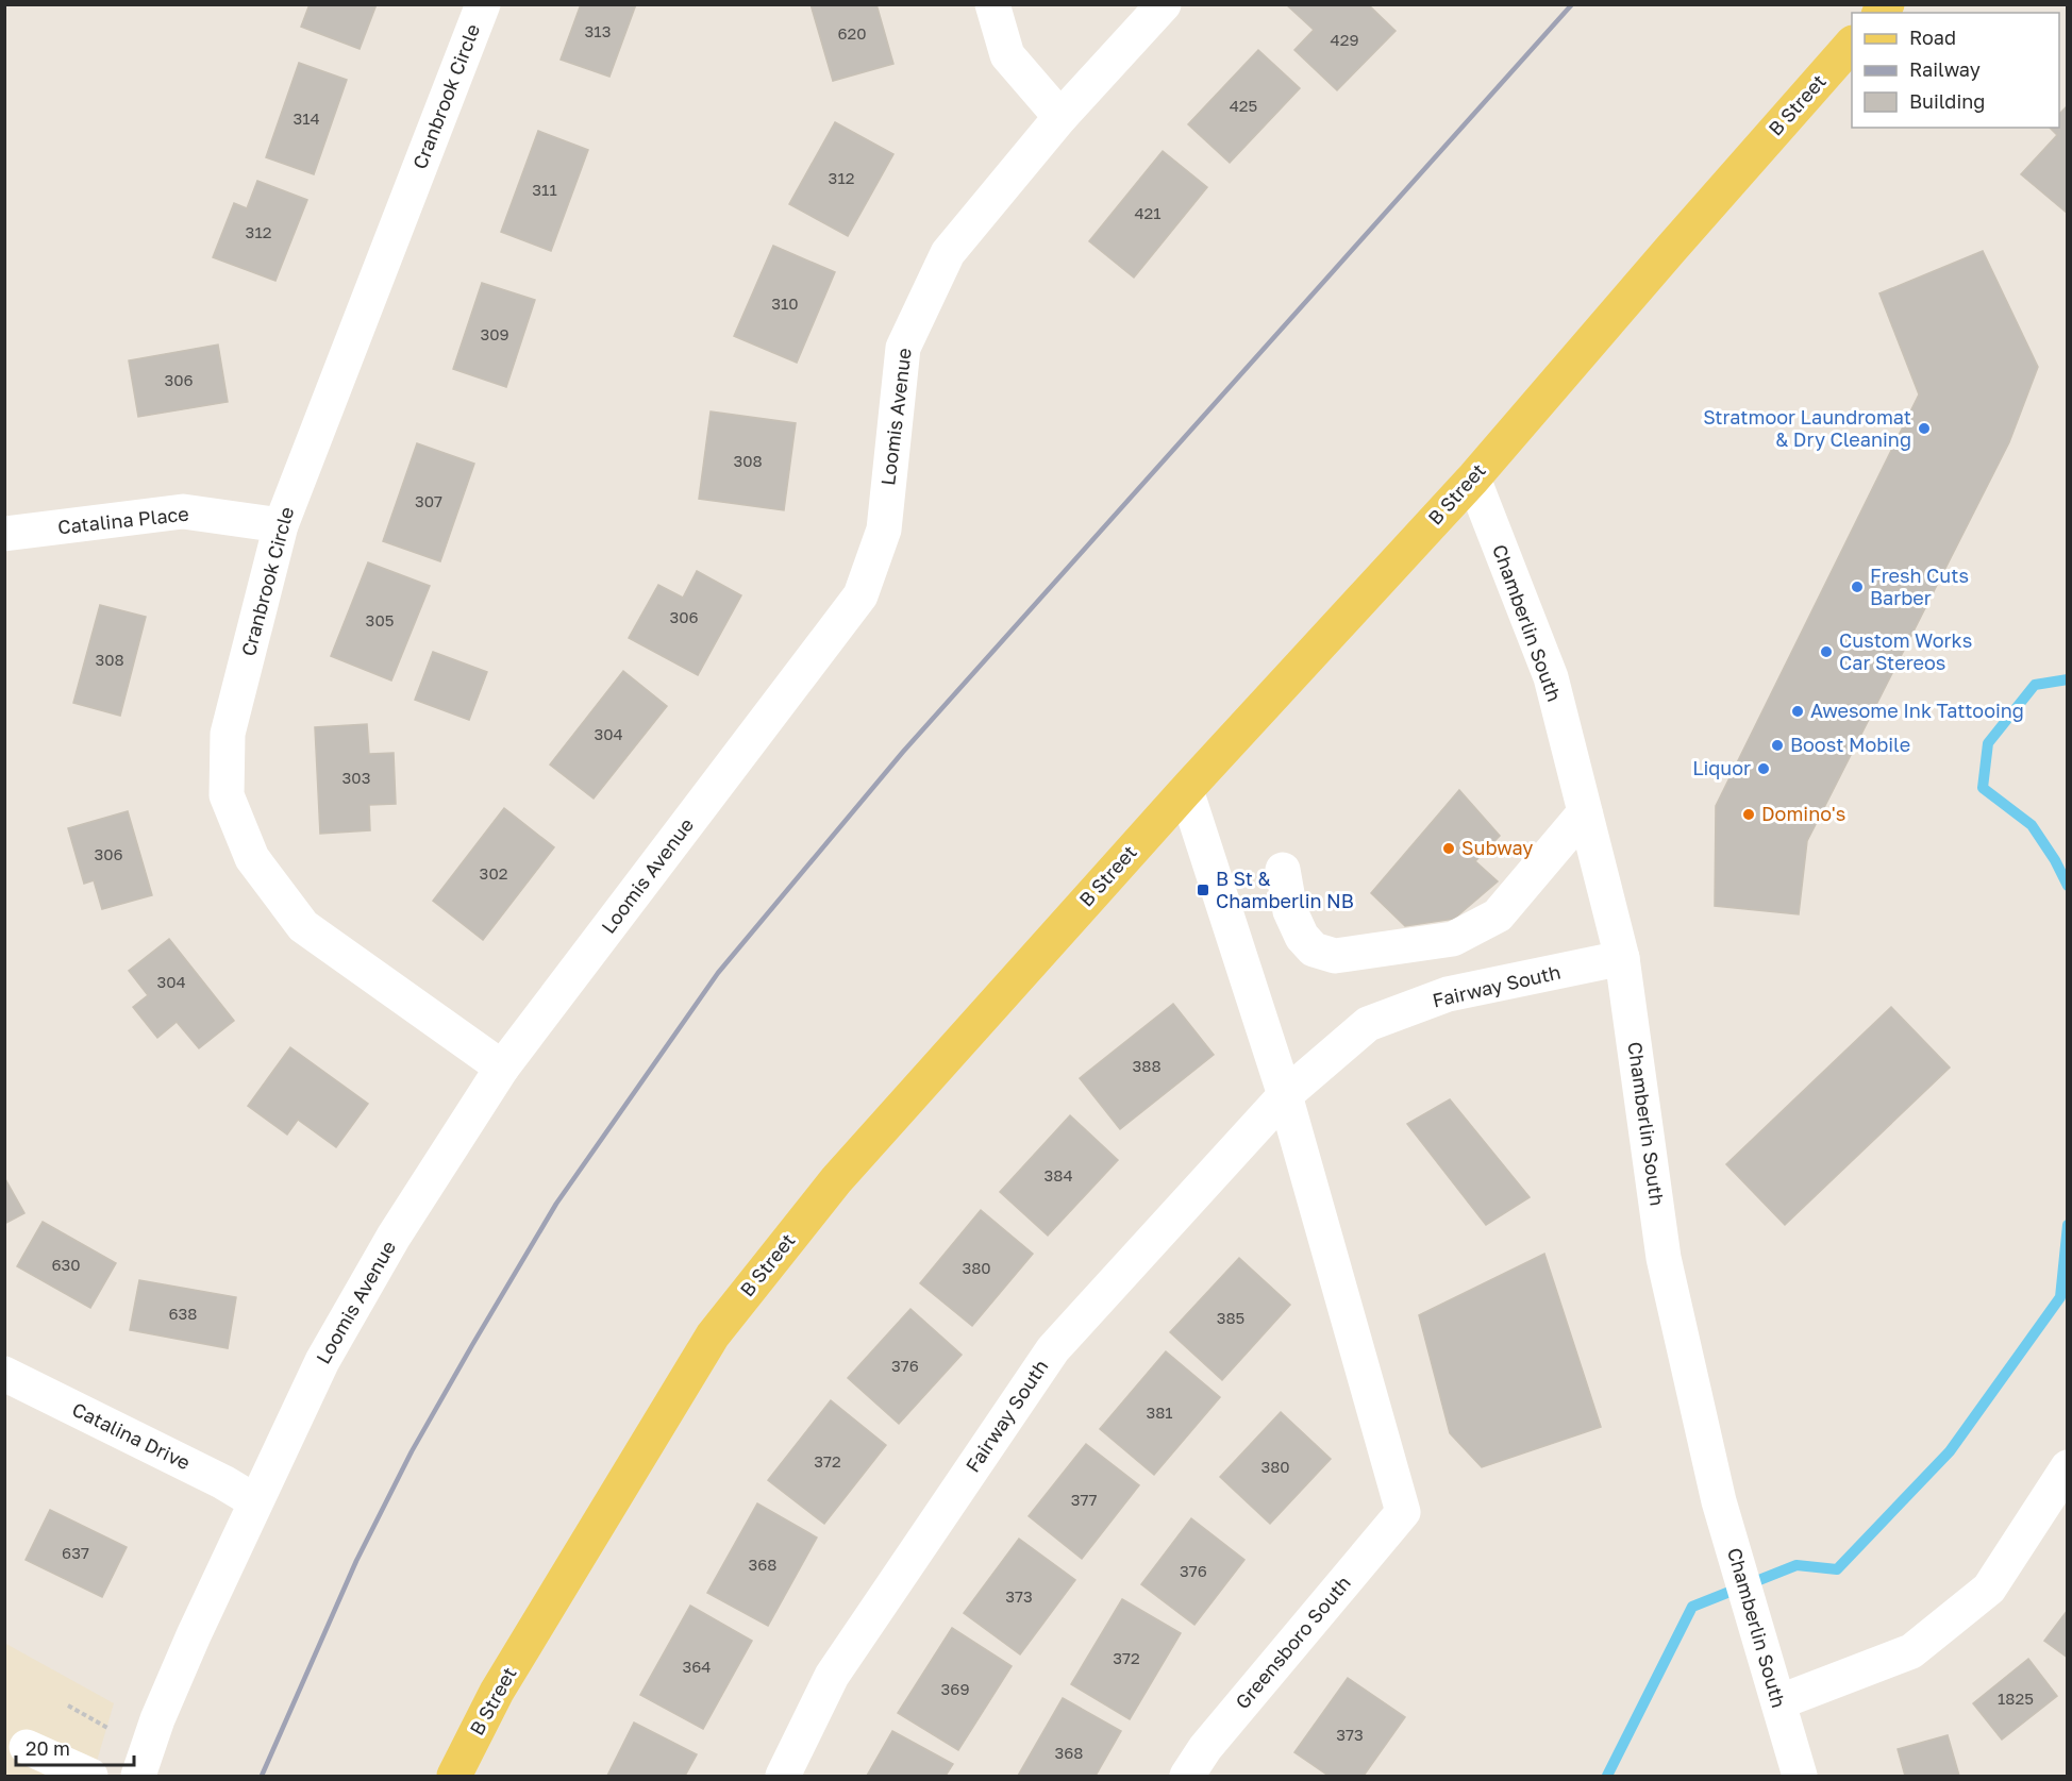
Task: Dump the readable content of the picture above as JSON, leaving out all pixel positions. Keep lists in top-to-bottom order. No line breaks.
{"streets":{"main road":["B Street"],"street":["Cranbrook Circle","Loomis Avenue","Catalina Place","Chamberlin South","Fairway South","Catalina Drive","Greensboro South"]},"crossings":[["Cranbrook Circle","Loomis Avenue"],["Cranbrook Circle","Catalina Place"],["B Street","Chamberlin South"],["Loomis Avenue","Catalina Drive"],["Chamberlin South","Fairway South"],["Fairway South","Greensboro South"]],"places":{"other":["Stratmoor Laundromat & Dry Cleaning","Fresh Cuts Barber","Custom Works Car Stereos","Awesome Ink Tattooing","Boost Mobile","Liquor","Domino's","Subway"],"transit":["B St & Chamberlin NB"]},"house_numbers":["313","620","429","425","314","312","311","421","312","310","309","306","308","307","306","305","308","304","303","306","302","304","388","384","630","380","638","385","376","381","372","380","377","637","368","376","373","372","364","369","1825","373","368"],"legend":["Road","Railway","Building"],"scale_bar":"20 m"}
